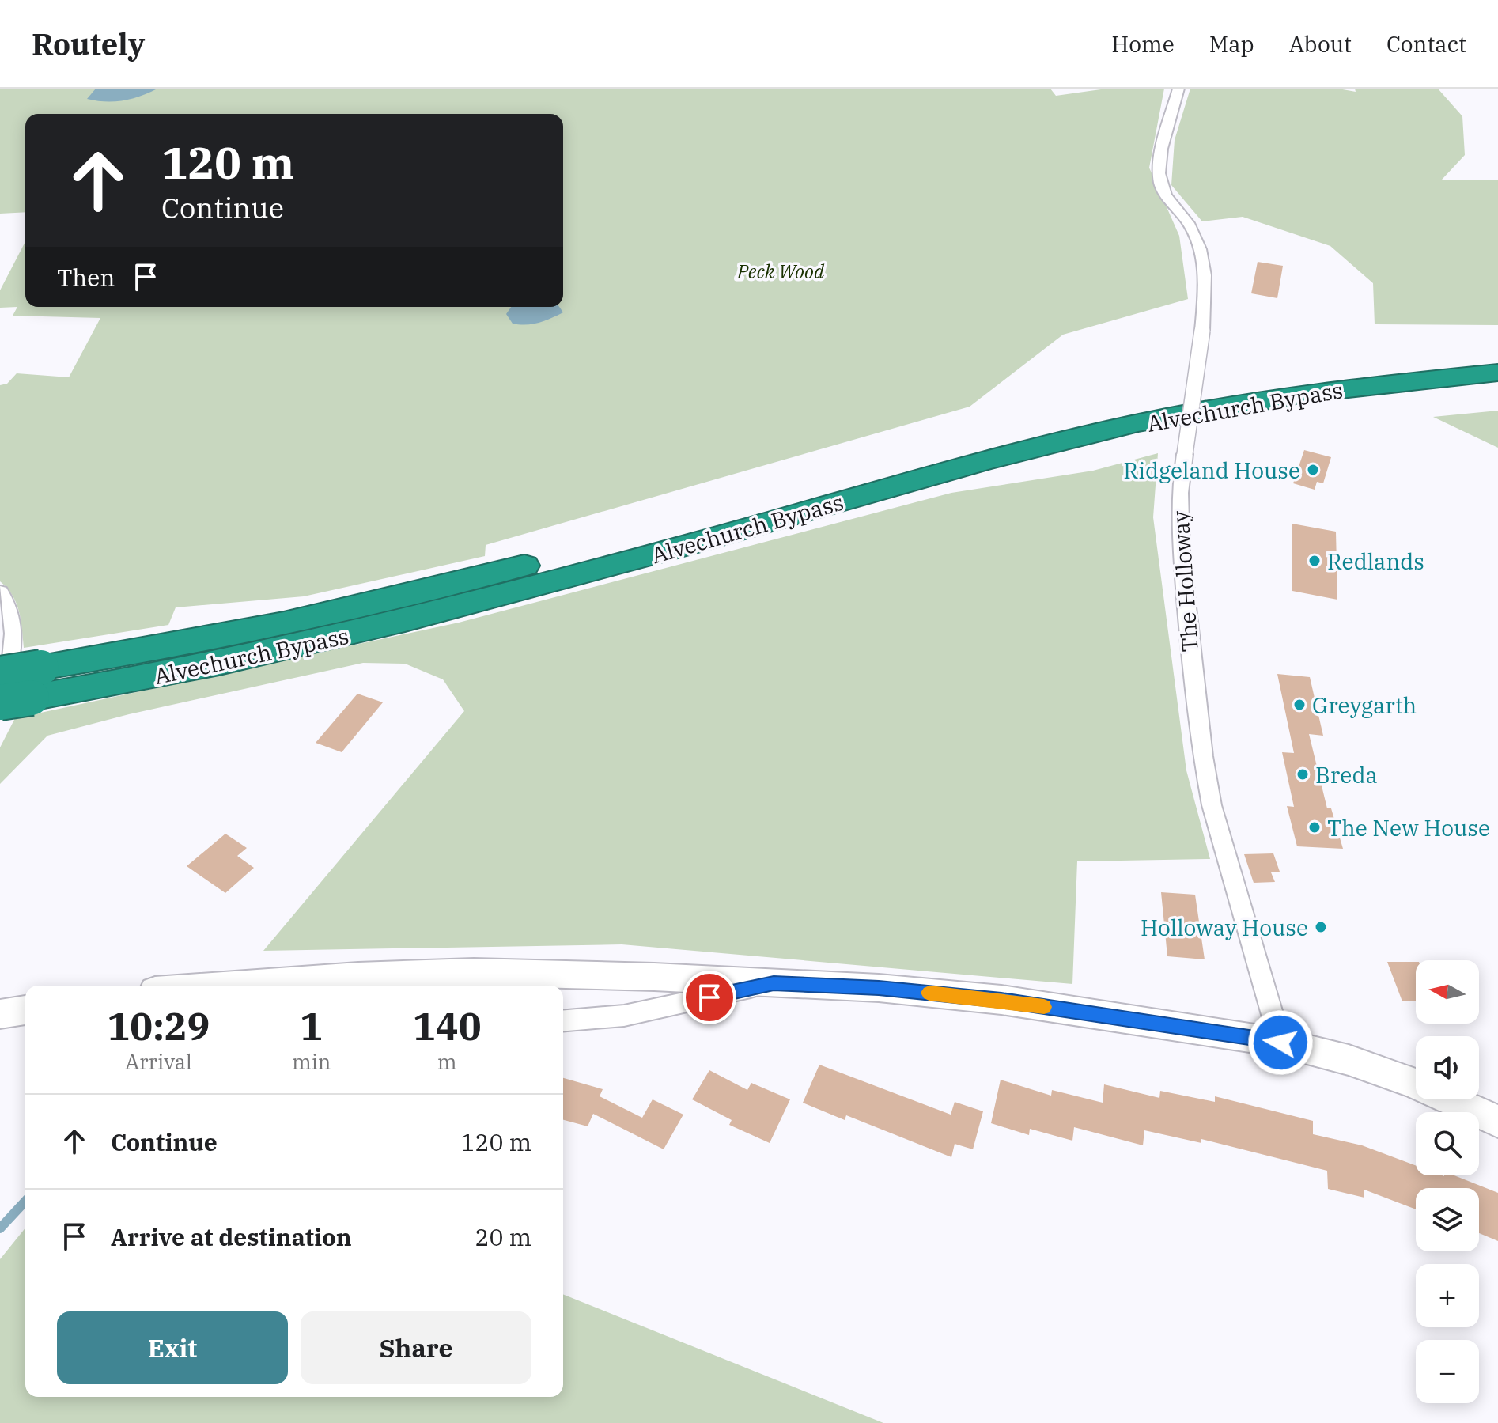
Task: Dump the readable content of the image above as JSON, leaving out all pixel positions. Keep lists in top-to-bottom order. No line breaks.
{"streets":{"highway":["Alvechurch Bypass"],"street":["The Holloway"]},"parks":["Peck Wood"],"places":["Ridgeland House","Redlands","Greygarth","Breda","The New House","Holloway House"],"north":"left","page":{"header":"Routely","nav":["Home","Map","About","Contact"],"turn":["120 m","Continue"],"then":"Then","map_buttons":["+","−"],"eta":["10:29","Arrival","1","min","140","m"],"list":[{"name":"Continue","value":"120 m"},{"name":"Arrive at destination","value":"20 m"}],"buttons":["Exit","Share"]}}
